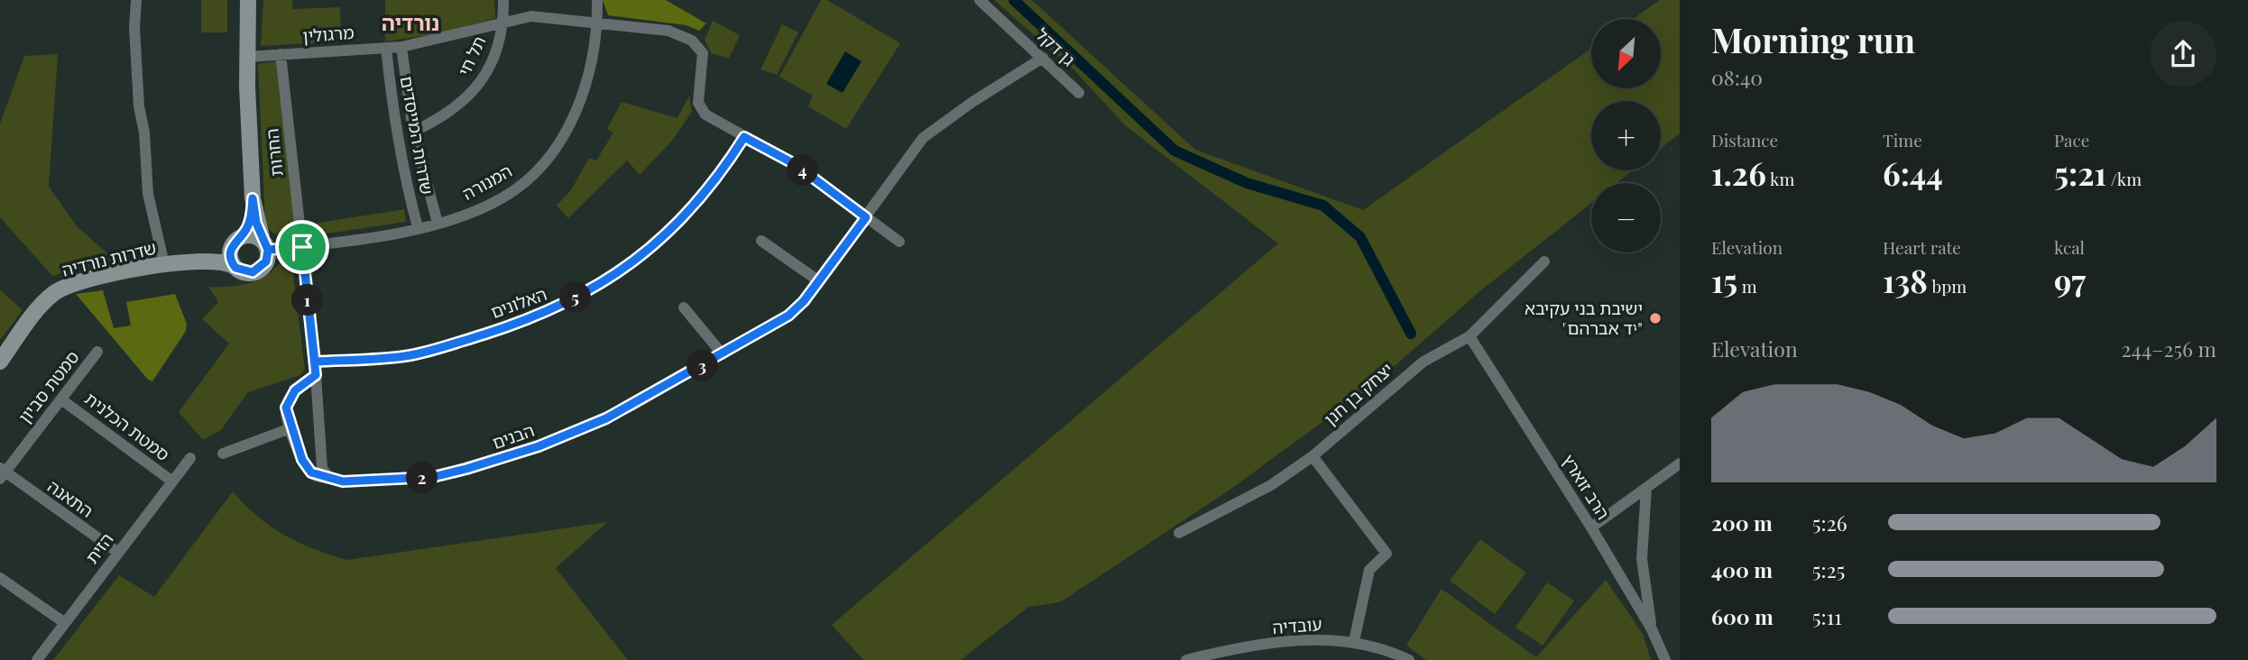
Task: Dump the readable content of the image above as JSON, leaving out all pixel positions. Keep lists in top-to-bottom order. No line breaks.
{"streets":{"street":["מרגולין","גן דקל","תל חי","שדרות המייסדים","החרות","המנורה","שדרות נורדיה","האלונים","סמטת סביון","יצחק בן חנן","סמטת הכלנית","הבנים","הרב זוארץ","התאנה","הזית","עובדיה"]},"crossings":[["מרגולין","תל חי"],["מרגולין","שדרות המייסדים"],["מרגולין","החרות"],["מרגולין","המנורה"],["גן דקל","הבנים"],["תל חי","שדרות המייסדים"],["שדרות המייסדים","המנורה"],["החרות","המנורה"],["המנורה","שדרות נורדיה"],["סמטת סביון","סמטת הכלנית"],["סמטת סביון","התאנה"],["יצחק בן חנן","הרב זוארץ"],["סמטת הכלנית","הזית"],["התאנה","הזית"]],"districts":["נורדיה"],"places":["ישיבת בני עקיבא \"יד אברהם\""],"north":"bottom left","page":{"heading":["Morning run","08:40"],"map_buttons":["+","−"],"stats":[["Distance","1.26 km"],["Time","6:44"],["Pace","5:21 /km"],["Elevation","15 m"],["Heart rate","138 bpm"],["kcal","97"]],"pins":["4","5","1","3","2"],"chart":["Elevation","244–256 m"],"list":[{"name":"200 m","note":"5:26"},{"name":"400 m","note":"5:25"},{"name":"600 m","note":"5:11"}]}}
